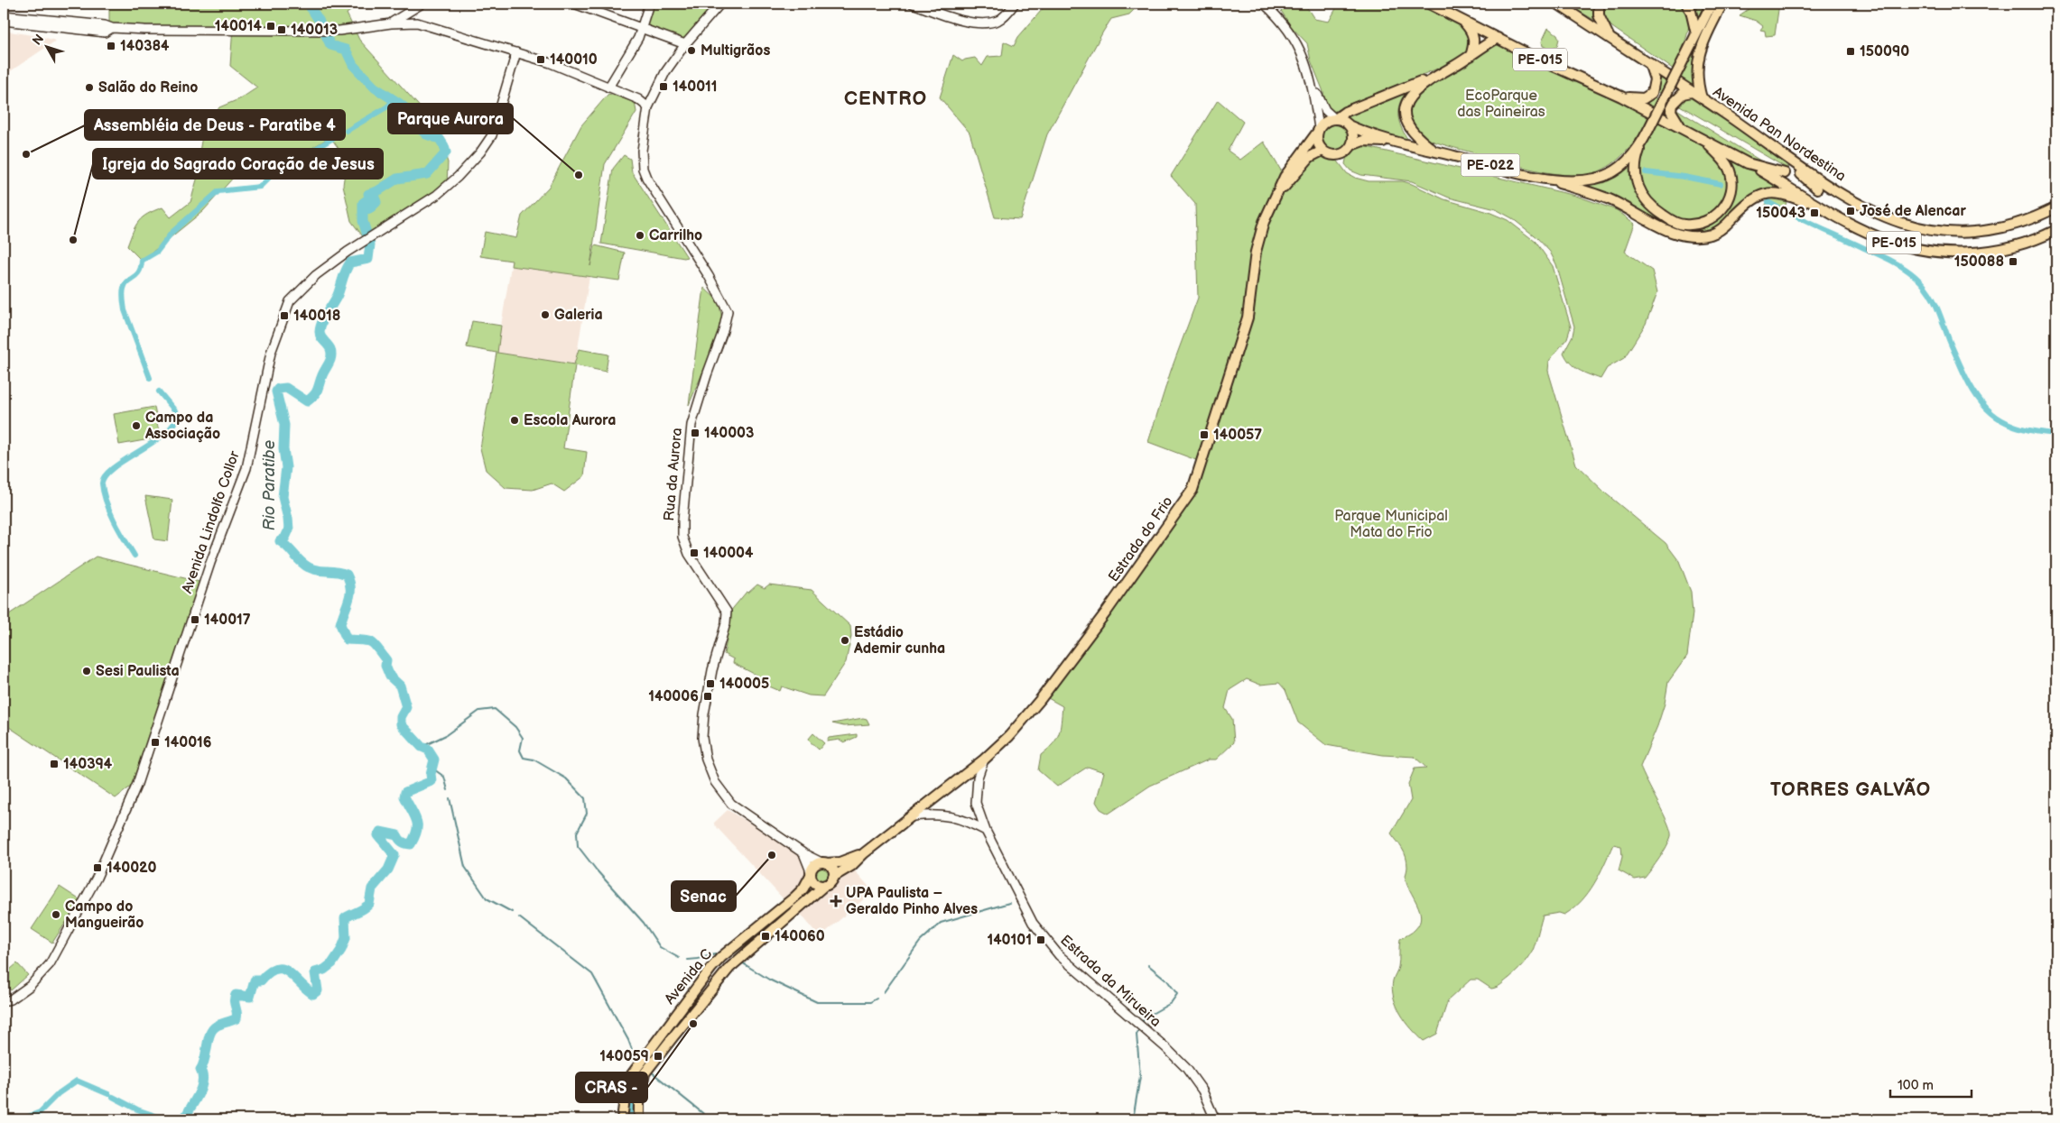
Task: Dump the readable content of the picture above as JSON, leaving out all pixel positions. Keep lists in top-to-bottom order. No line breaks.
{"streets":{"main road":["PE-015","Avenida Pan Nordestina","PE-022","Rua da Aurora","Avenida Lindolfo Collor","Estrada do Frio","Avenida C","Estrada da Mirueira"]},"crossings":[["Estrada do Frio","Estrada da Mirueira"]],"districts":["CENTRO","TORRES GALVÃO"],"water":["Rio Paratibe"],"parks":["EcoParque das Paineiras","Parque Municipal Mata do Frio"],"places":{"transit":["140014","140013","140384","150090","140010","140011","José de Alencar","150043","150088","140018","140003","140057","140004","140017","140005","140006","140016","140394","140020","140060","140101","140059"],"other":["Multigrãos","Salão do Reino","Assembléia de Deus - Paratibe 4","Parque Aurora","Carrilho","Igreja do Sagrado Coração de Jesus","Galeria","Escola Aurora","Campo da Associação","Estádio Ademir cunha","Sesi Paulista","Senac","Campo do Mangueirão","CRAS -"],"health":["UPA Paulista – Geraldo Pinho Alves"]},"scale_bar":"100 m","north":"top left"}
